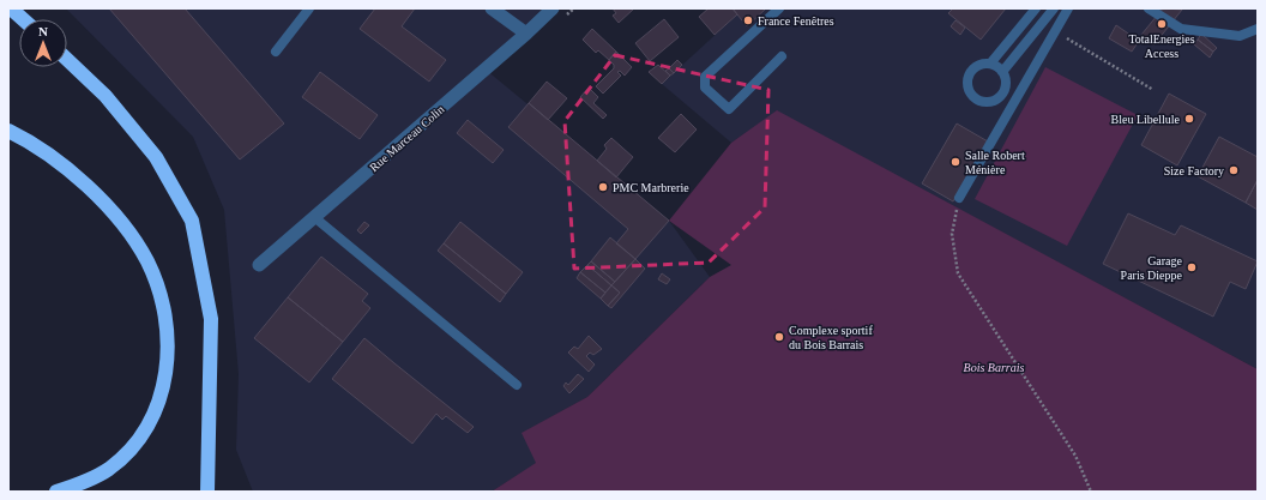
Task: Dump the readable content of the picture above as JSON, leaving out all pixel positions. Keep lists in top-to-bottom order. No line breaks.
{"streets":{"street":["Rue Marceau Colin"]},"parks":["Bois Barrais"],"places":["France Fenêtres","TotalEnergies Access","Bleu Libellule","Salle Robert Ménière","Size Factory","PMC Marbrerie","Garage Paris Dieppe","Complexe sportif du Bois Barrais"],"north":"top"}
